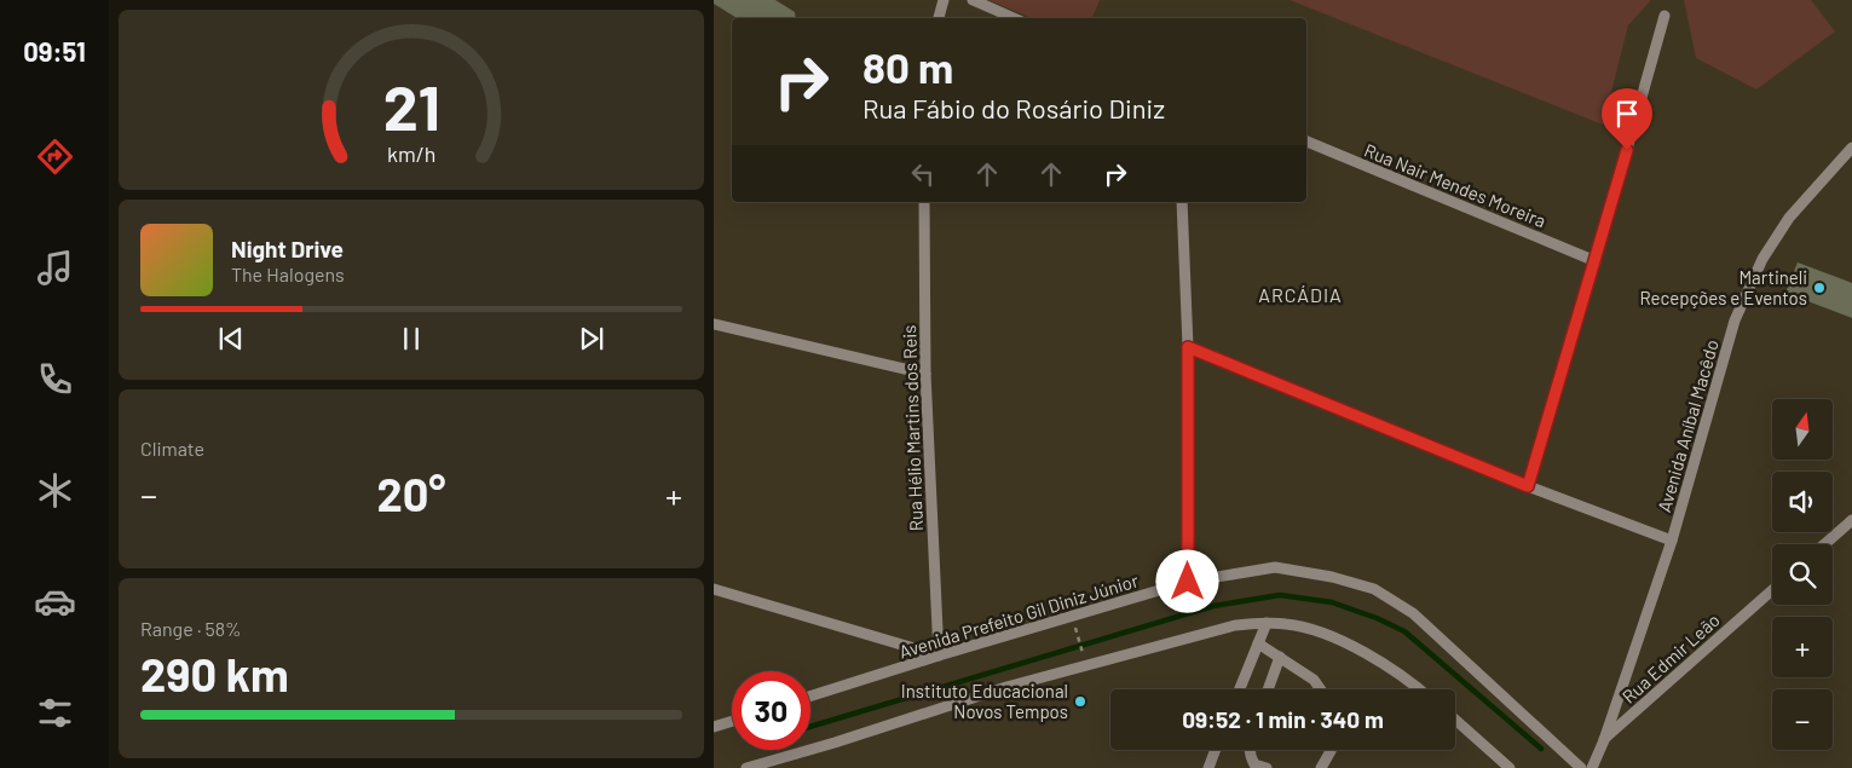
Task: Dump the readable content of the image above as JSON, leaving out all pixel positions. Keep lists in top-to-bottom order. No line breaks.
{"streets":{"street":["Rua Nair Mendes Moreira","Avenida Aníbal Macêdo","Rua Hélio Martins dos Reis","Avenida Prefeito Gil Diniz Júnior","Rua Edmir Leão"]},"crossings":[["Avenida Aníbal Macêdo","Rua Edmir Leão"],["Rua Hélio Martins dos Reis","Avenida Prefeito Gil Diniz Júnior"]],"districts":["ARCÁDIA"],"places":["Martineli Recepções e Eventos","Instituto Educacional Novos Tempos"],"north":"top","page":{"tabs":"09:51","turn":["80 m","Rua Fábio do Rosário Diniz"],"song":["Night Drive","The Halogens"],"tile":["Climate",["Range · 58%","290 km"]],"map_buttons":["+","−"],"heat":["−","20°","+"],"limit":"30","trip":"09:52 · 1 min · 340 m","gauge":["21","km/h"]}}
